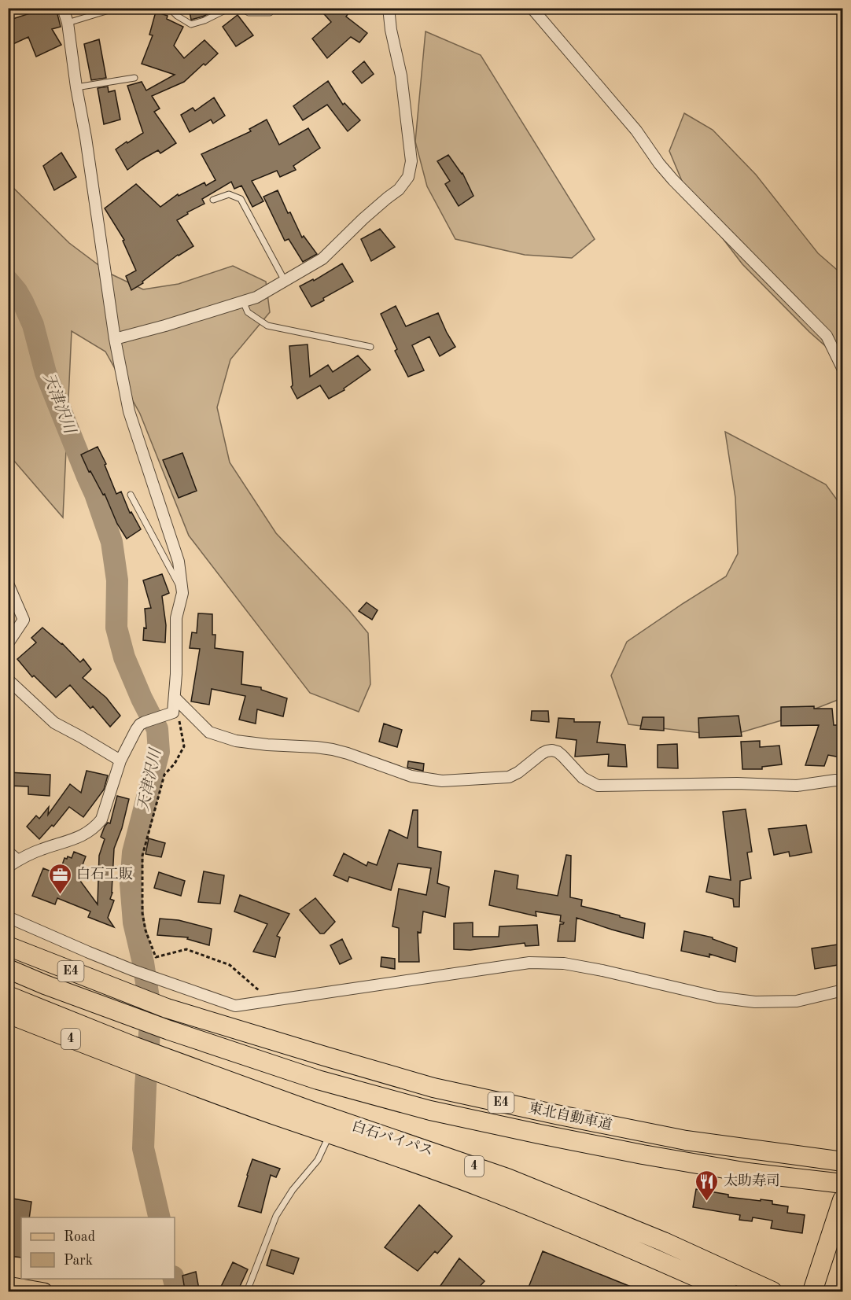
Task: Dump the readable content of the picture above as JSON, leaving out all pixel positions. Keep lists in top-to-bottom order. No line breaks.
{"streets":{"highway":["E4","4","東北自動車道","白石バイパス"]},"water":["天津沢川"],"places":{"office":["白石工販"],"restaurant":["太助寿司"]},"legend":["Road","Park"]}
